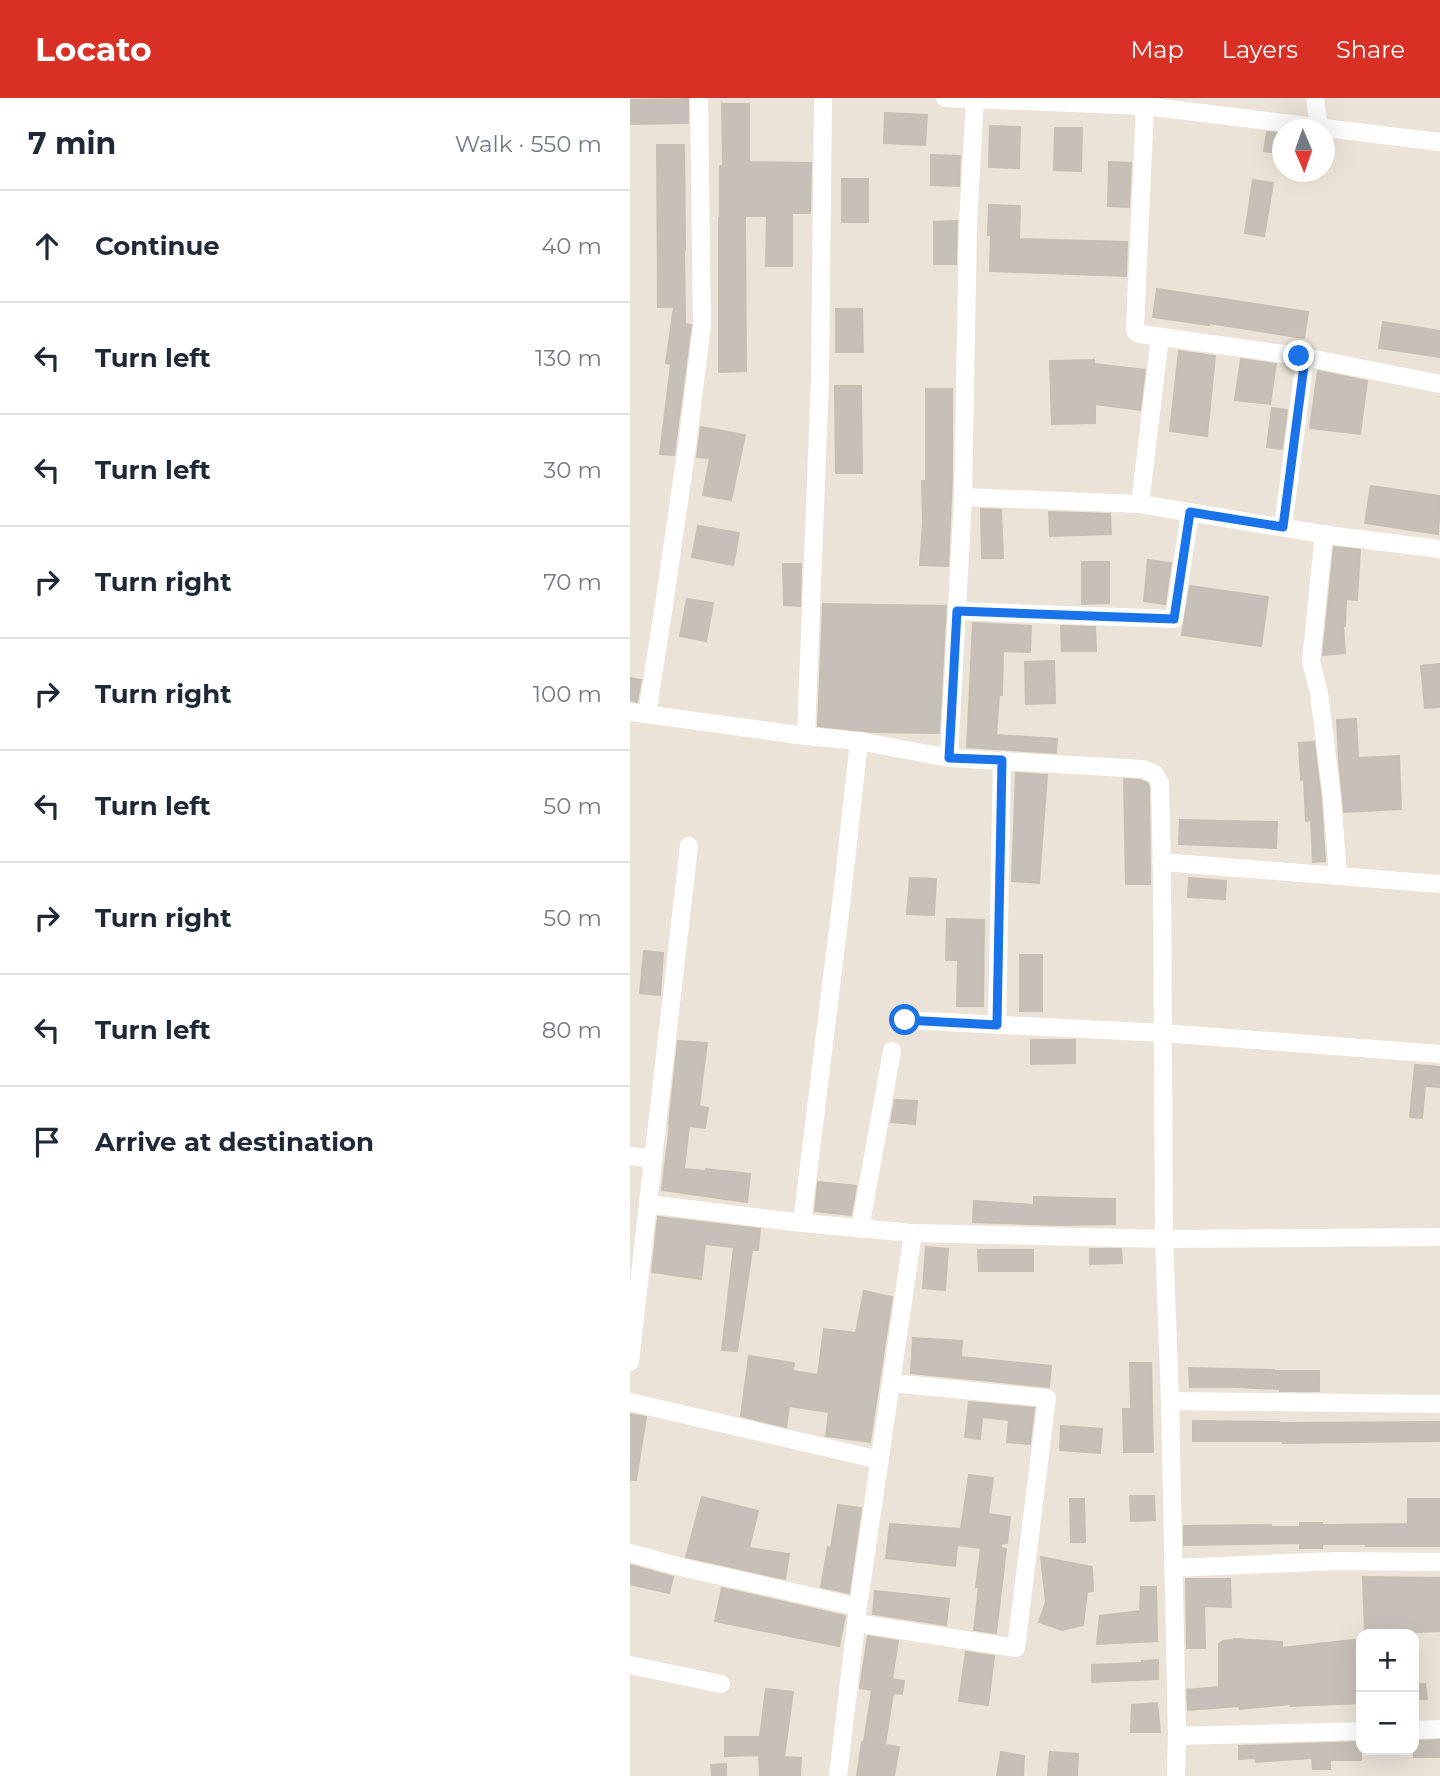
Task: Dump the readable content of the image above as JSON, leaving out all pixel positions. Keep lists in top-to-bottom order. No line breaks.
{"north":"bottom","page":{"header":"Locato","nav":["Map","Layers","Share"],"heading":["7 min","Walk · 550 m"],"list":[["Continue","40 m"],["Turn left","130 m"],["Turn left","30 m"],["Turn right","70 m"],["Turn right","100 m"],["Turn left","50 m"],["Turn right","50 m"],["Turn left","80 m"],"Arrive at destination"],"map_buttons":["+","−"]}}
